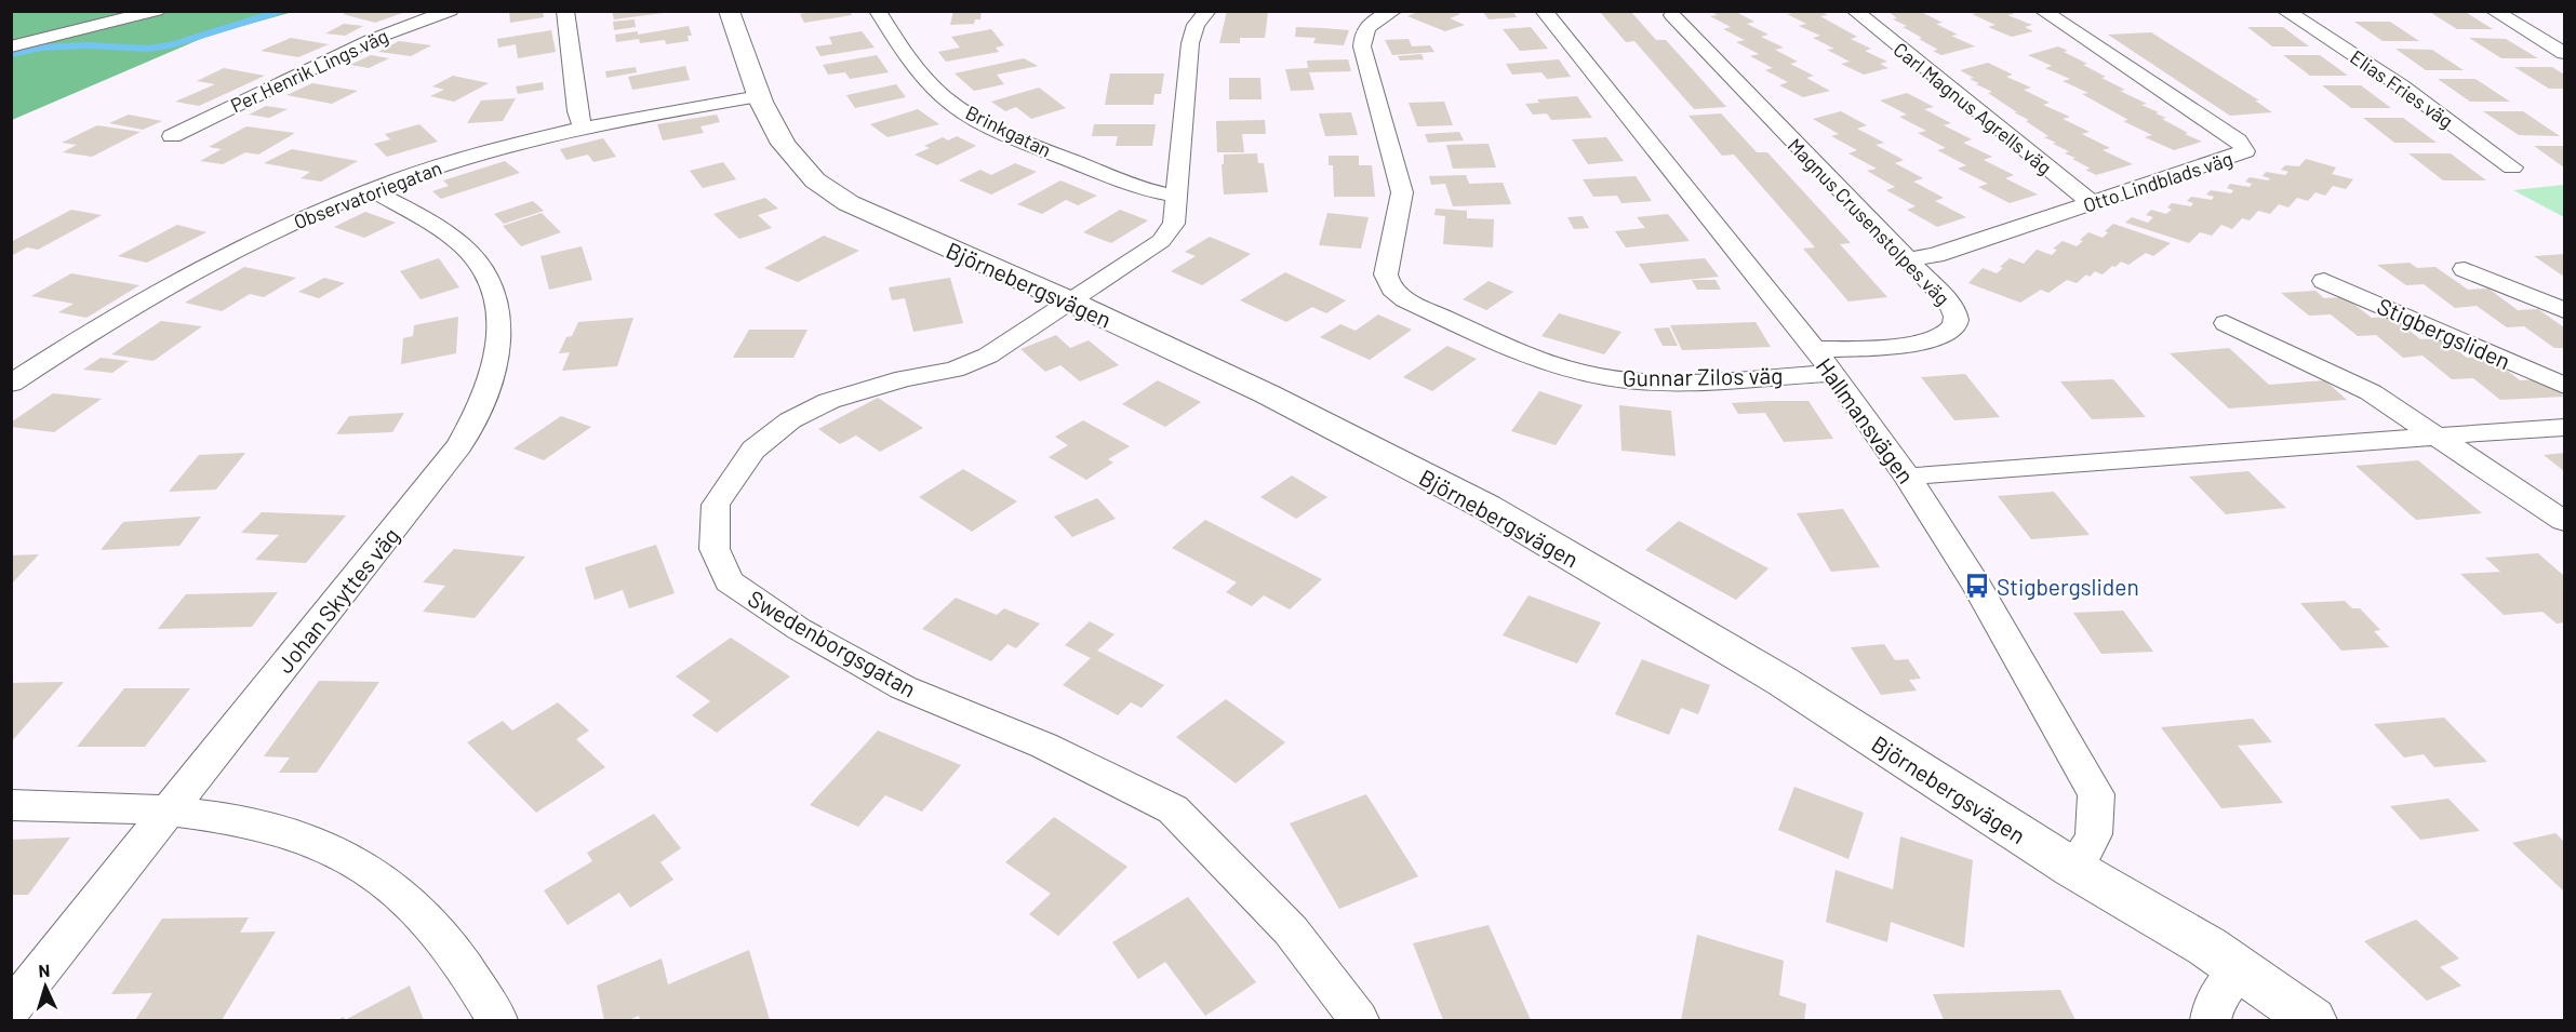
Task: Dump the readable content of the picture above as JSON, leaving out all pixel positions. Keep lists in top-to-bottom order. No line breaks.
{"streets":{"street":["Per Henrik Lings väg","Elias Fries väg","Carl Magnus Agrells väg","Brinkgatan","Otto Lindblads väg","Observatoriegatan","Magnus Crusenstolpes väg","Björnebergsvägen","Stigbergsliden","Gunnar Zilos väg","Hallmansvägen","Johan Skyttes väg","Swedenborgsgatan"]},"crossings":[["Carl Magnus Agrells väg","Otto Lindblads väg"],["Brinkgatan","Swedenborgsgatan"],["Otto Lindblads väg","Magnus Crusenstolpes väg"],["Observatoriegatan","Björnebergsvägen"],["Observatoriegatan","Johan Skyttes väg"],["Magnus Crusenstolpes väg","Hallmansvägen"],["Björnebergsvägen","Hallmansvägen"],["Björnebergsvägen","Swedenborgsgatan"],["Gunnar Zilos väg","Hallmansvägen"]],"places":{"bus stop":["Stigbergsliden"]},"north":"top"}
